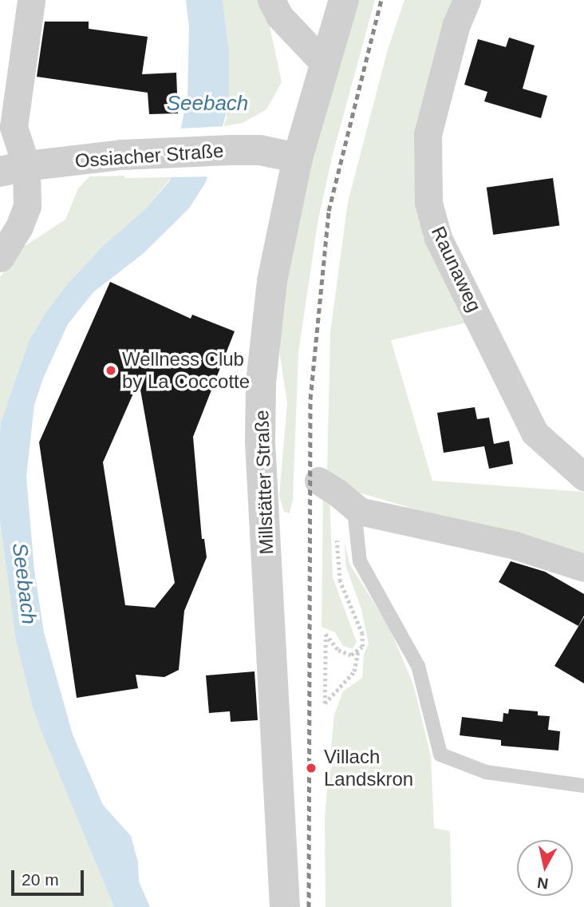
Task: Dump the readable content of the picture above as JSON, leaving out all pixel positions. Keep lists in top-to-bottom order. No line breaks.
{"streets":{"street":["Ossiacher Straße","Raunaweg","Millstätter Straße"]},"crossings":[["Ossiacher Straße","Millstätter Straße"]],"water":["Seebach"],"places":["Wellness Club by La Coccotte","Villach Landskron"],"scale_bar":"20 m","north":"bottom"}
